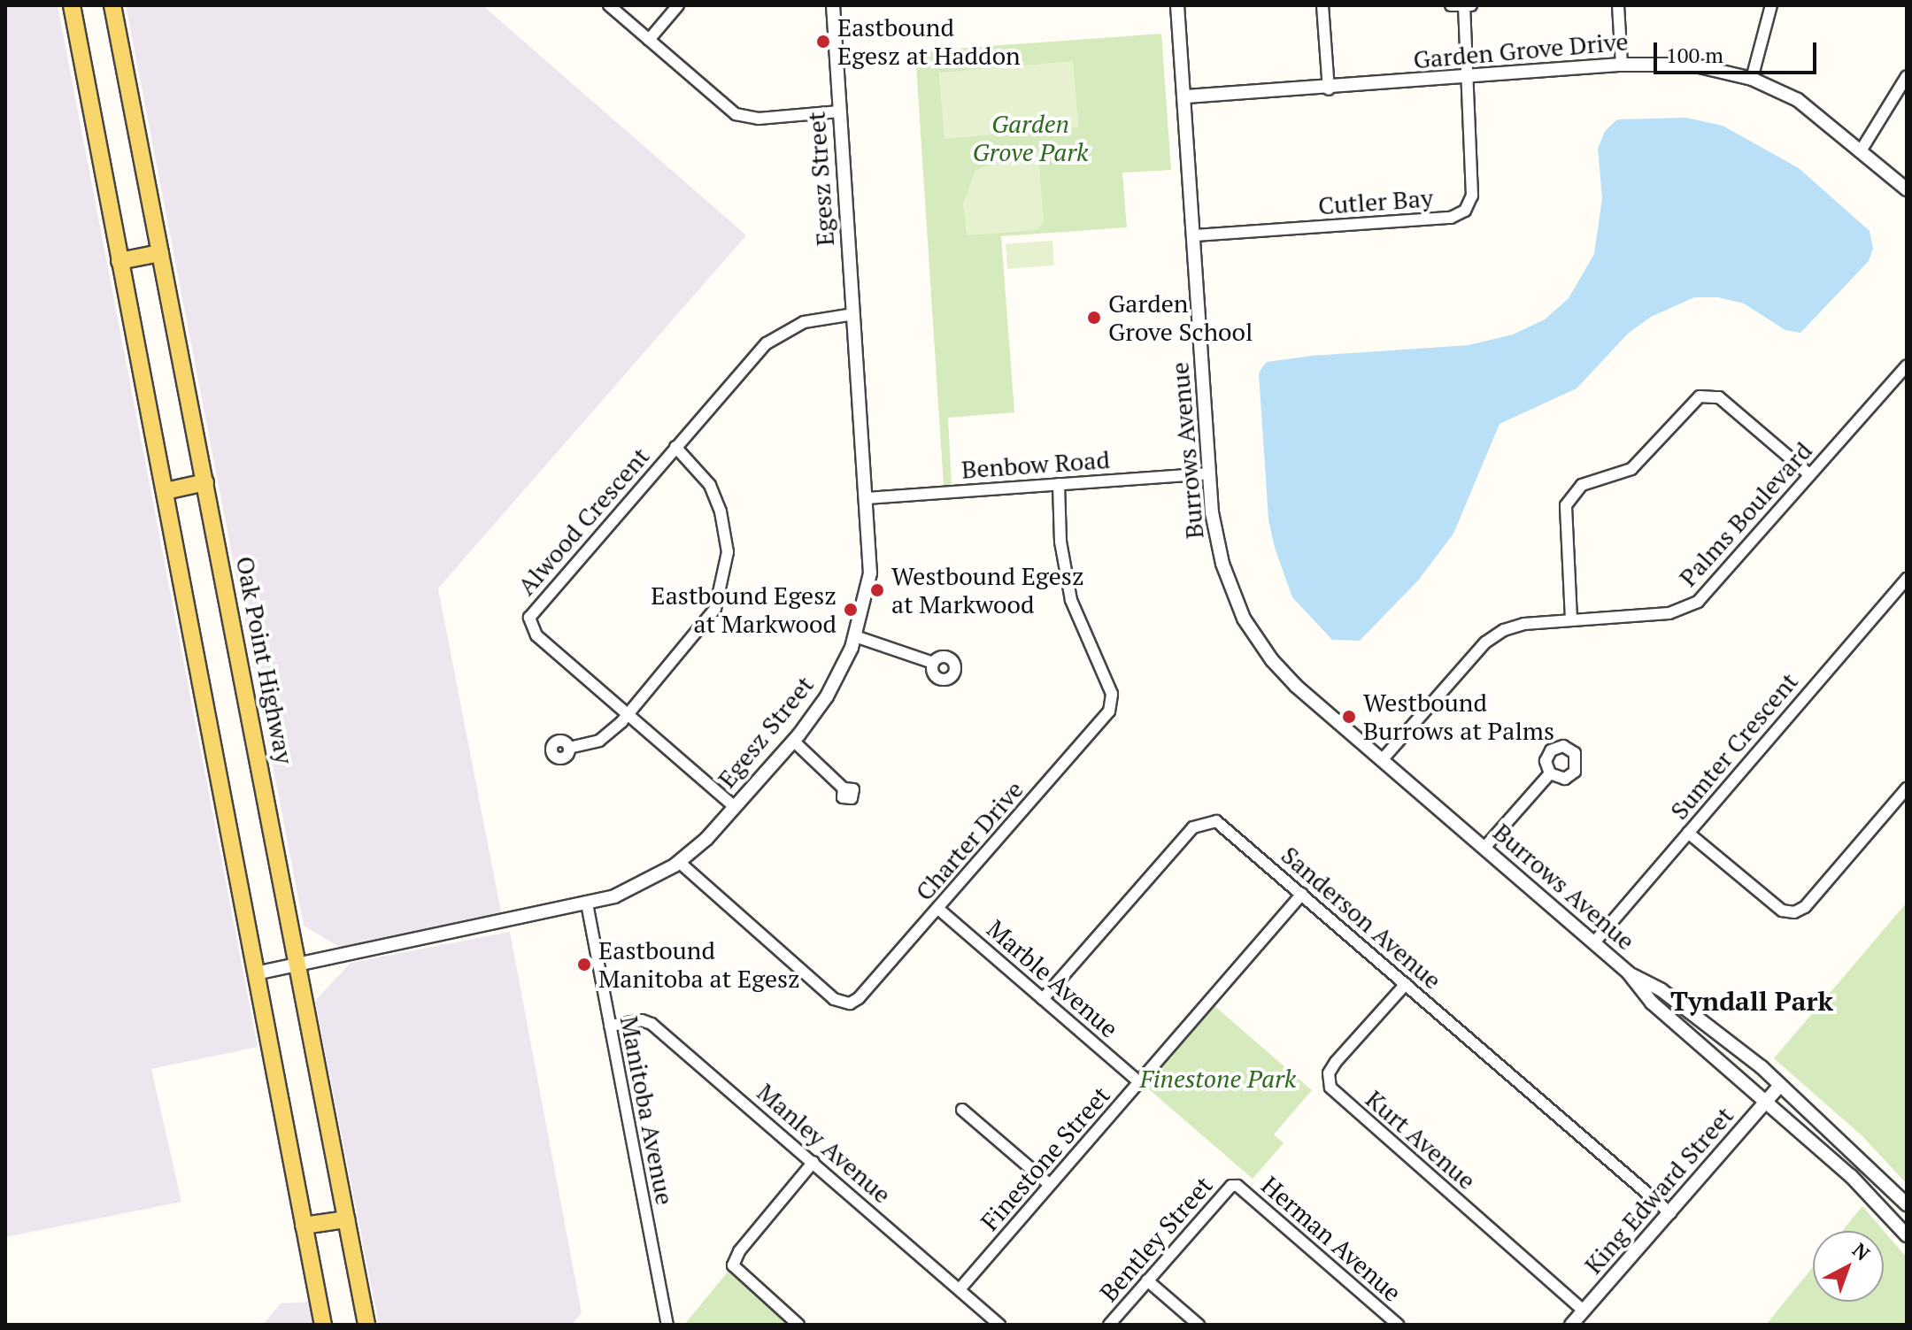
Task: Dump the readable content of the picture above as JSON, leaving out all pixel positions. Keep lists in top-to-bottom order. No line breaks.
{"streets":{"main road":["Oak Point Highway"],"street":["Garden Grove Drive","Egesz Street","Cutler Bay","Burrows Avenue","Benbow Road","Palms Boulevard","Alwood Crescent","Sumter Crescent","Charter Drive","Sanderson Avenue","Marble Avenue","Manitoba Avenue","Kurt Avenue","Manley Avenue","Finestone Street","King Edward Street","Bentley Street","Herman Avenue"]},"crossings":[["Garden Grove Drive","Cutler Bay"],["Garden Grove Drive","Burrows Avenue"],["Egesz Street","Benbow Road"],["Egesz Street","Alwood Crescent"],["Egesz Street","Oak Point Highway"],["Egesz Street","Charter Drive"],["Egesz Street","Manitoba Avenue"],["Cutler Bay","Burrows Avenue"],["Burrows Avenue","Benbow Road"],["Burrows Avenue","Palms Boulevard"],["Burrows Avenue","Sumter Crescent"],["Burrows Avenue","King Edward Street"],["Benbow Road","Charter Drive"],["Charter Drive","Marble Avenue"],["Sanderson Avenue","Marble Avenue"],["Sanderson Avenue","Kurt Avenue"],["Sanderson Avenue","Finestone Street"],["Sanderson Avenue","King Edward Street"],["Marble Avenue","Finestone Street"],["Manitoba Avenue","Manley Avenue"],["Kurt Avenue","King Edward Street"],["Manley Avenue","Finestone Street"],["Bentley Street","Herman Avenue"]],"districts":["Tyndall Park"],"parks":["Garden Grove Park","Finestone Park"],"places":["Eastbound Egesz at Haddon","Garden Grove School","Westbound Egesz at Markwood","Eastbound Egesz at Markwood","Westbound Burrows at Palms","Eastbound Manitoba at Egesz"],"scale_bar":"100 m","north":"top right"}
